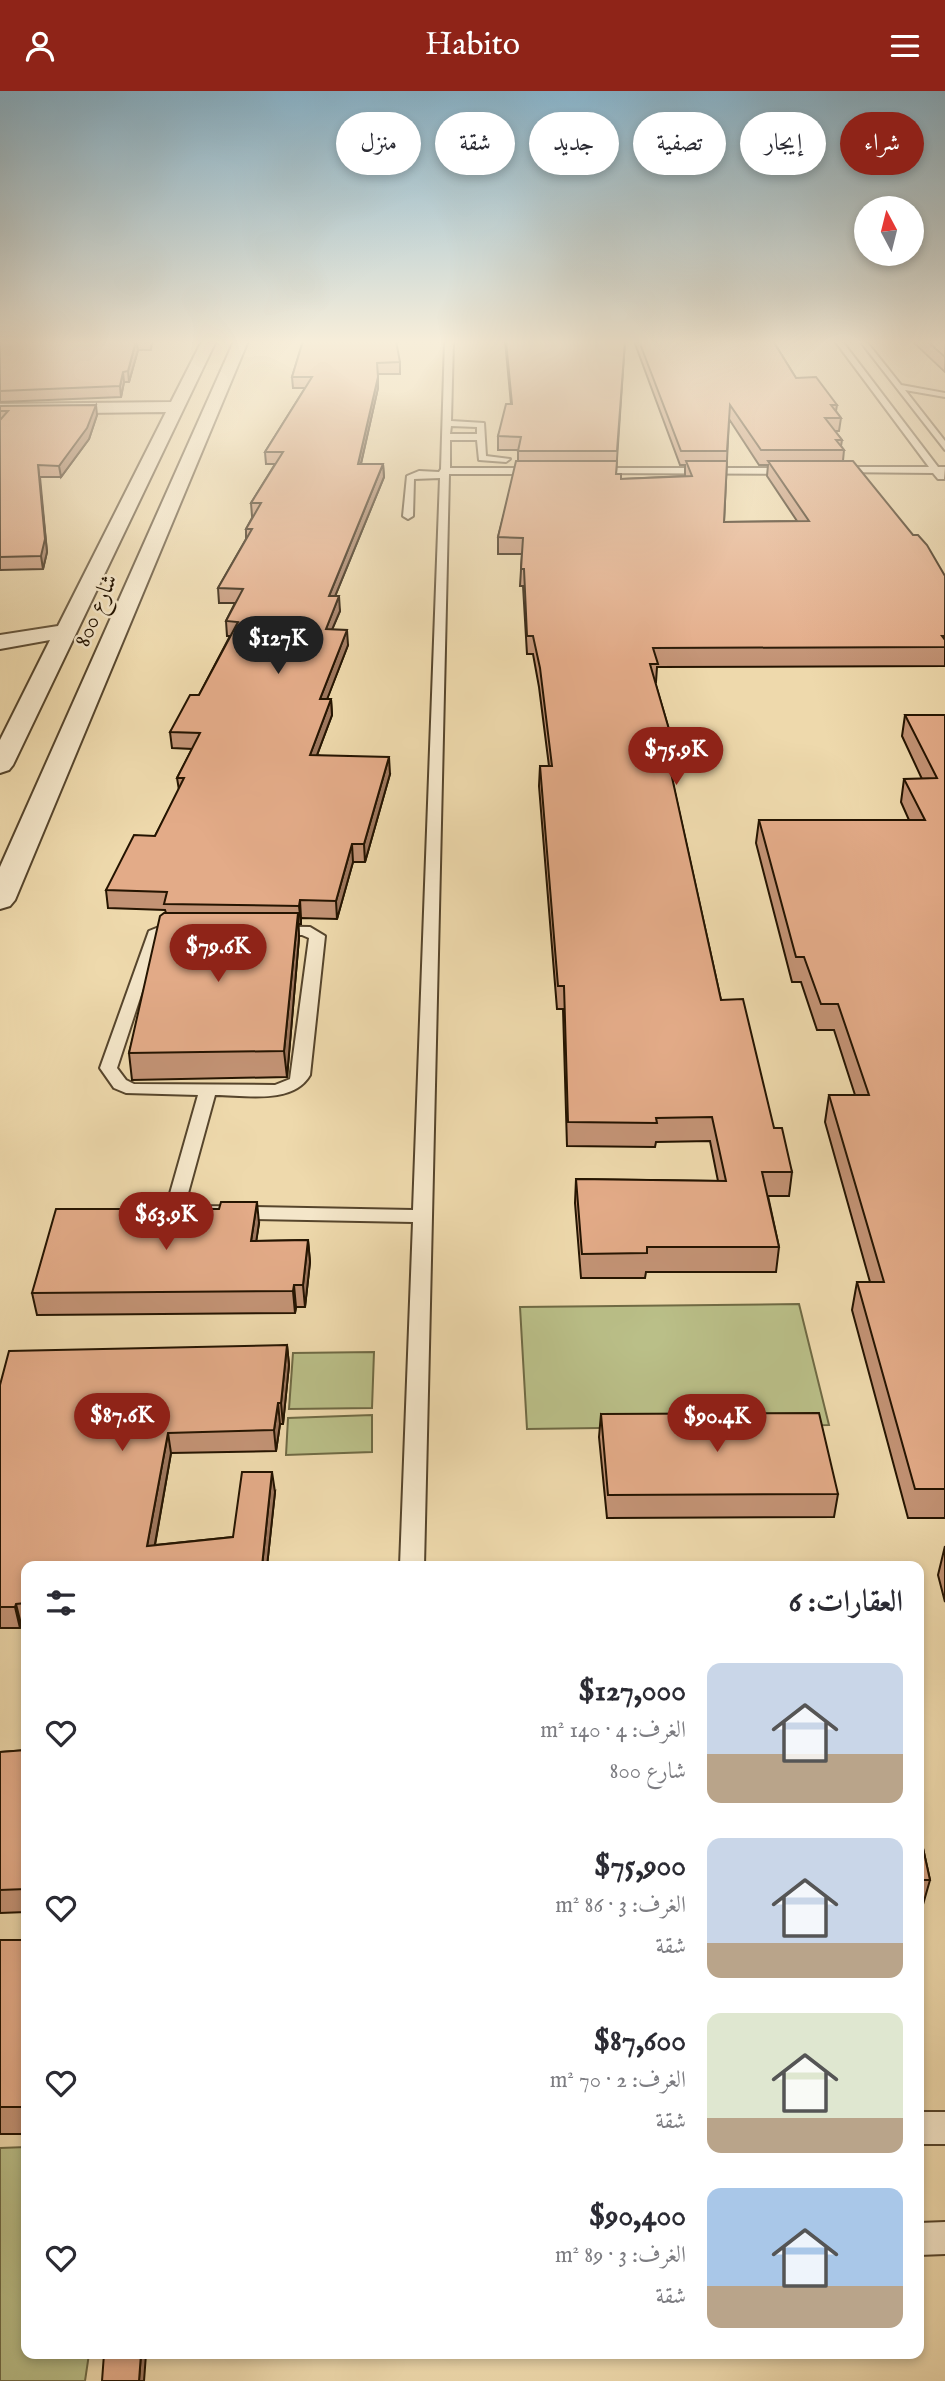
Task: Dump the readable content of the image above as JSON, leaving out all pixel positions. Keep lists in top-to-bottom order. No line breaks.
{"streets":{"street":["شارع 800"]},"north":"top","page":{"header":"Habito","chip":["شراء","إيجار","تصفية","جديد","شقة","منزل"],"price":["$127K","$75.9K","$79.6K","$63.9K","$87.6K","$90.4K"],"heading":"العقارات: 6","list":[{"name":"$127,000","note":"الغرف: 4 · 140 m² · شارع 800"},{"name":"$75,900","note":"الغرف: 3 · 86 m² · شقة"},{"name":"$87,600","note":"الغرف: 2 · 70 m² · شقة"},{"name":"$90,400","note":"الغرف: 3 · 89 m² · شقة"}]}}
